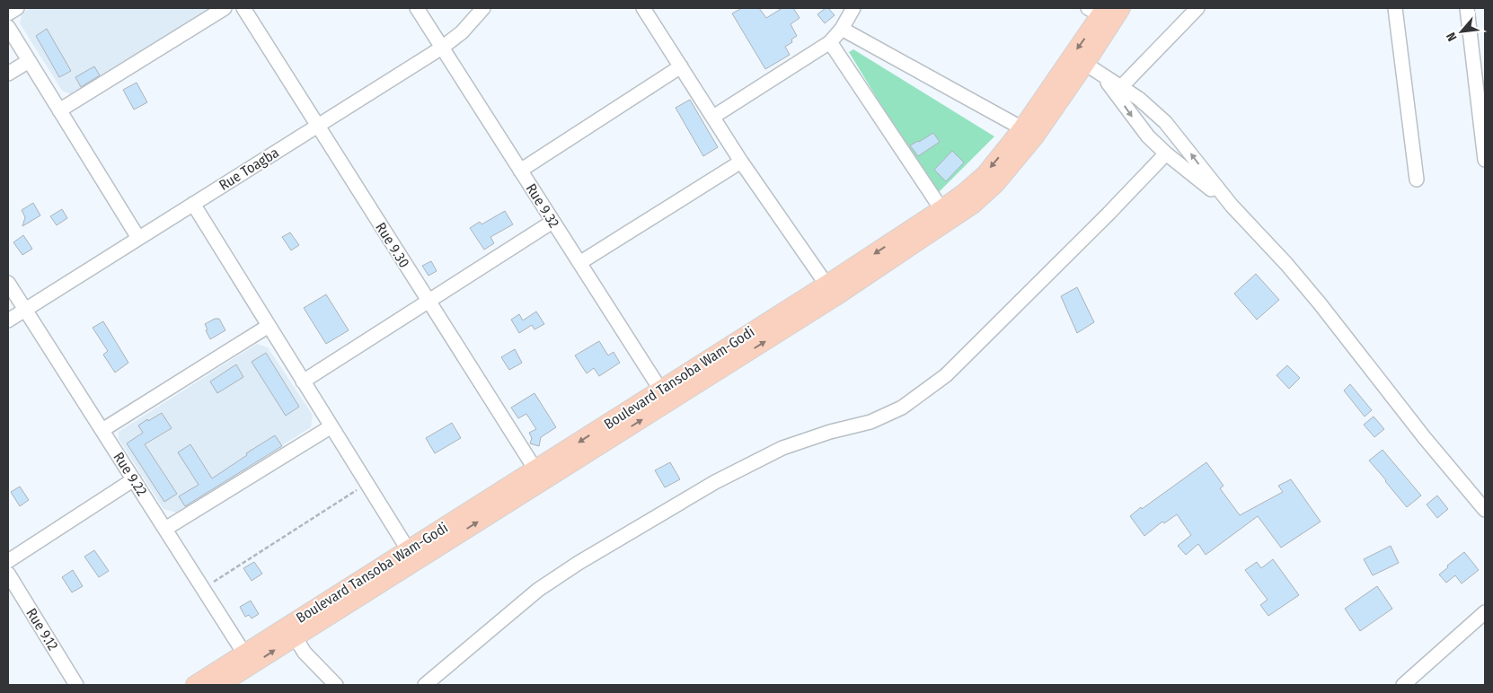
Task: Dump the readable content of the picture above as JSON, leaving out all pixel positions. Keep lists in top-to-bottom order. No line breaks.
{"streets":{"main road":["Boulevard Tansoba Wam-Godi"],"street":["Rue Toagba","Rue 9.32","Rue 9.30","Rue 9.22","Rue 9.12"]},"crossings":[["Rue Toagba","Rue 9.32"],["Rue Toagba","Rue 9.30"],["Rue Toagba","Rue 9.22"],["Rue 9.32","Boulevard Tansoba Wam-Godi"],["Rue 9.30","Boulevard Tansoba Wam-Godi"],["Boulevard Tansoba Wam-Godi","Rue 9.22"]],"north":"bottom left"}
